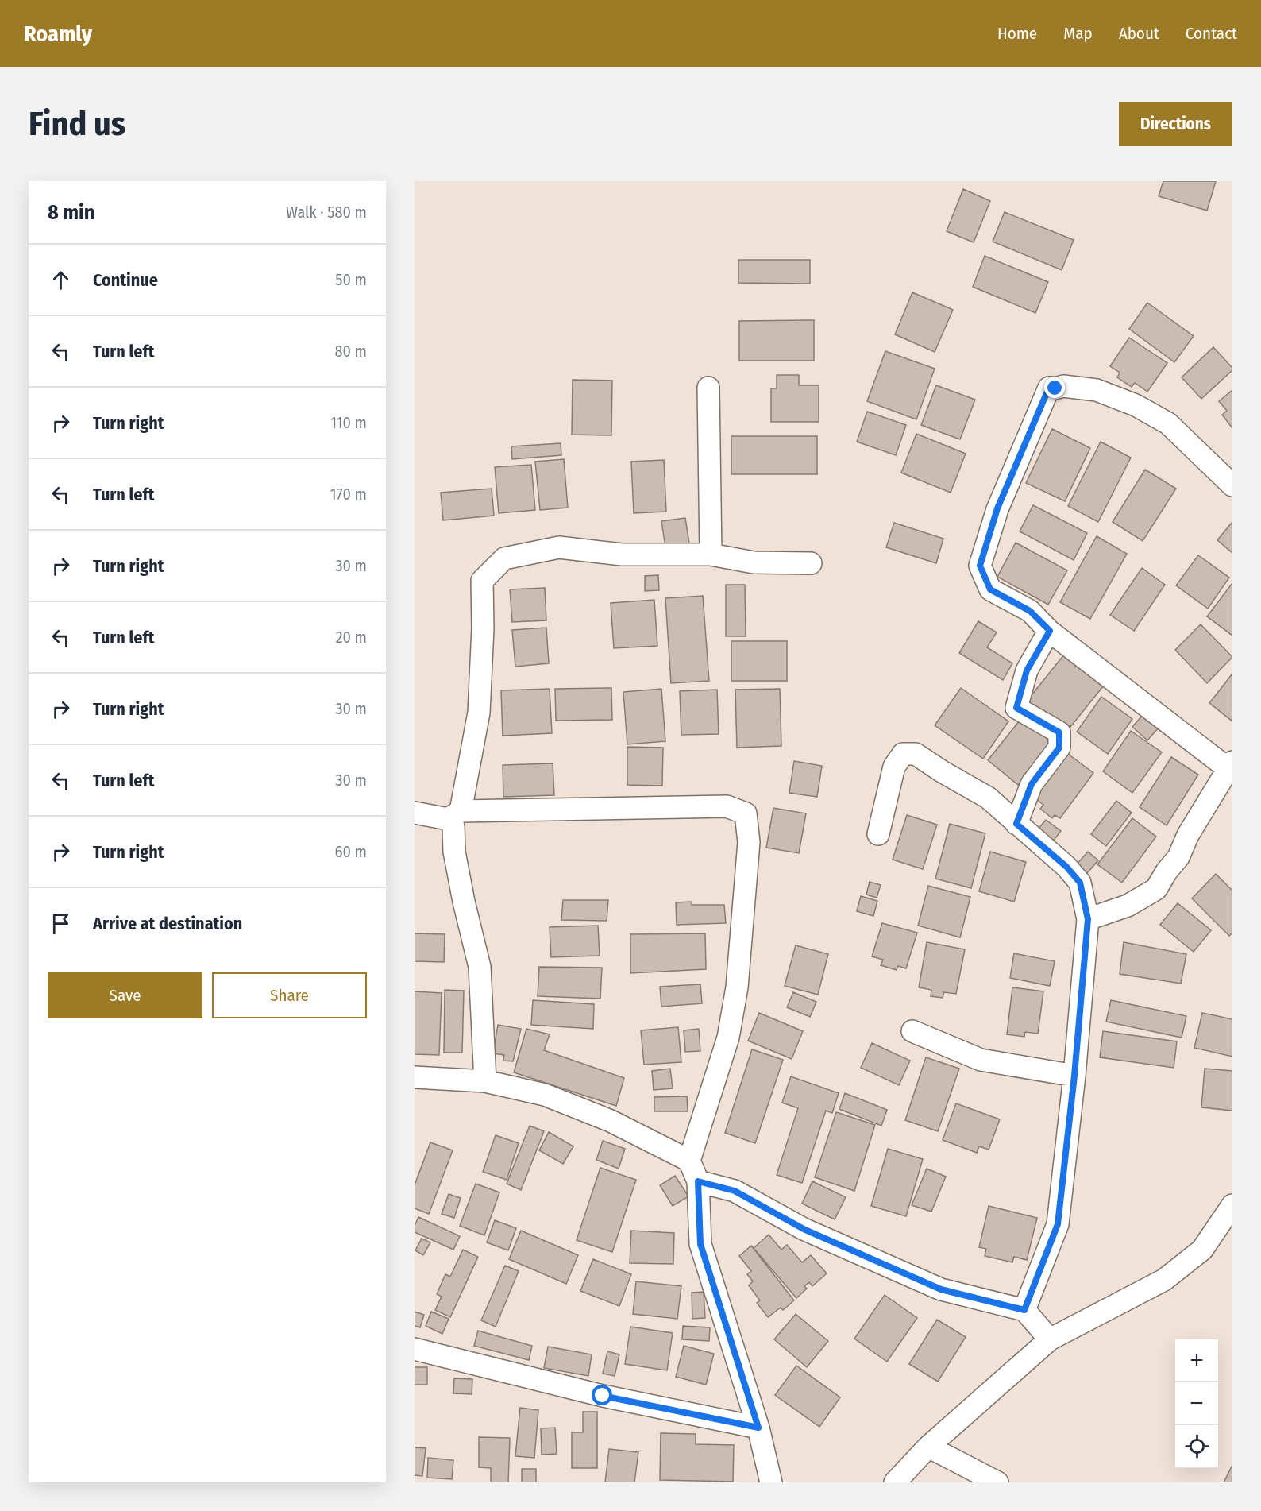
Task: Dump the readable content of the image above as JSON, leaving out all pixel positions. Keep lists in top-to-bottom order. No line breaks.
{"page":{"header":"Roamly","nav":["Home","Map","About","Contact"],"buttons":["Directions",["Save","Share"]],"title":"Find us","heading":["8 min","Walk · 580 m"],"list":[["Continue","50 m"],["Turn left","80 m"],["Turn right","110 m"],["Turn left","170 m"],["Turn right","30 m"],["Turn left","20 m"],["Turn right","30 m"],["Turn left","30 m"],["Turn right","60 m"],"Arrive at destination"],"map_buttons":["+","−"]}}
